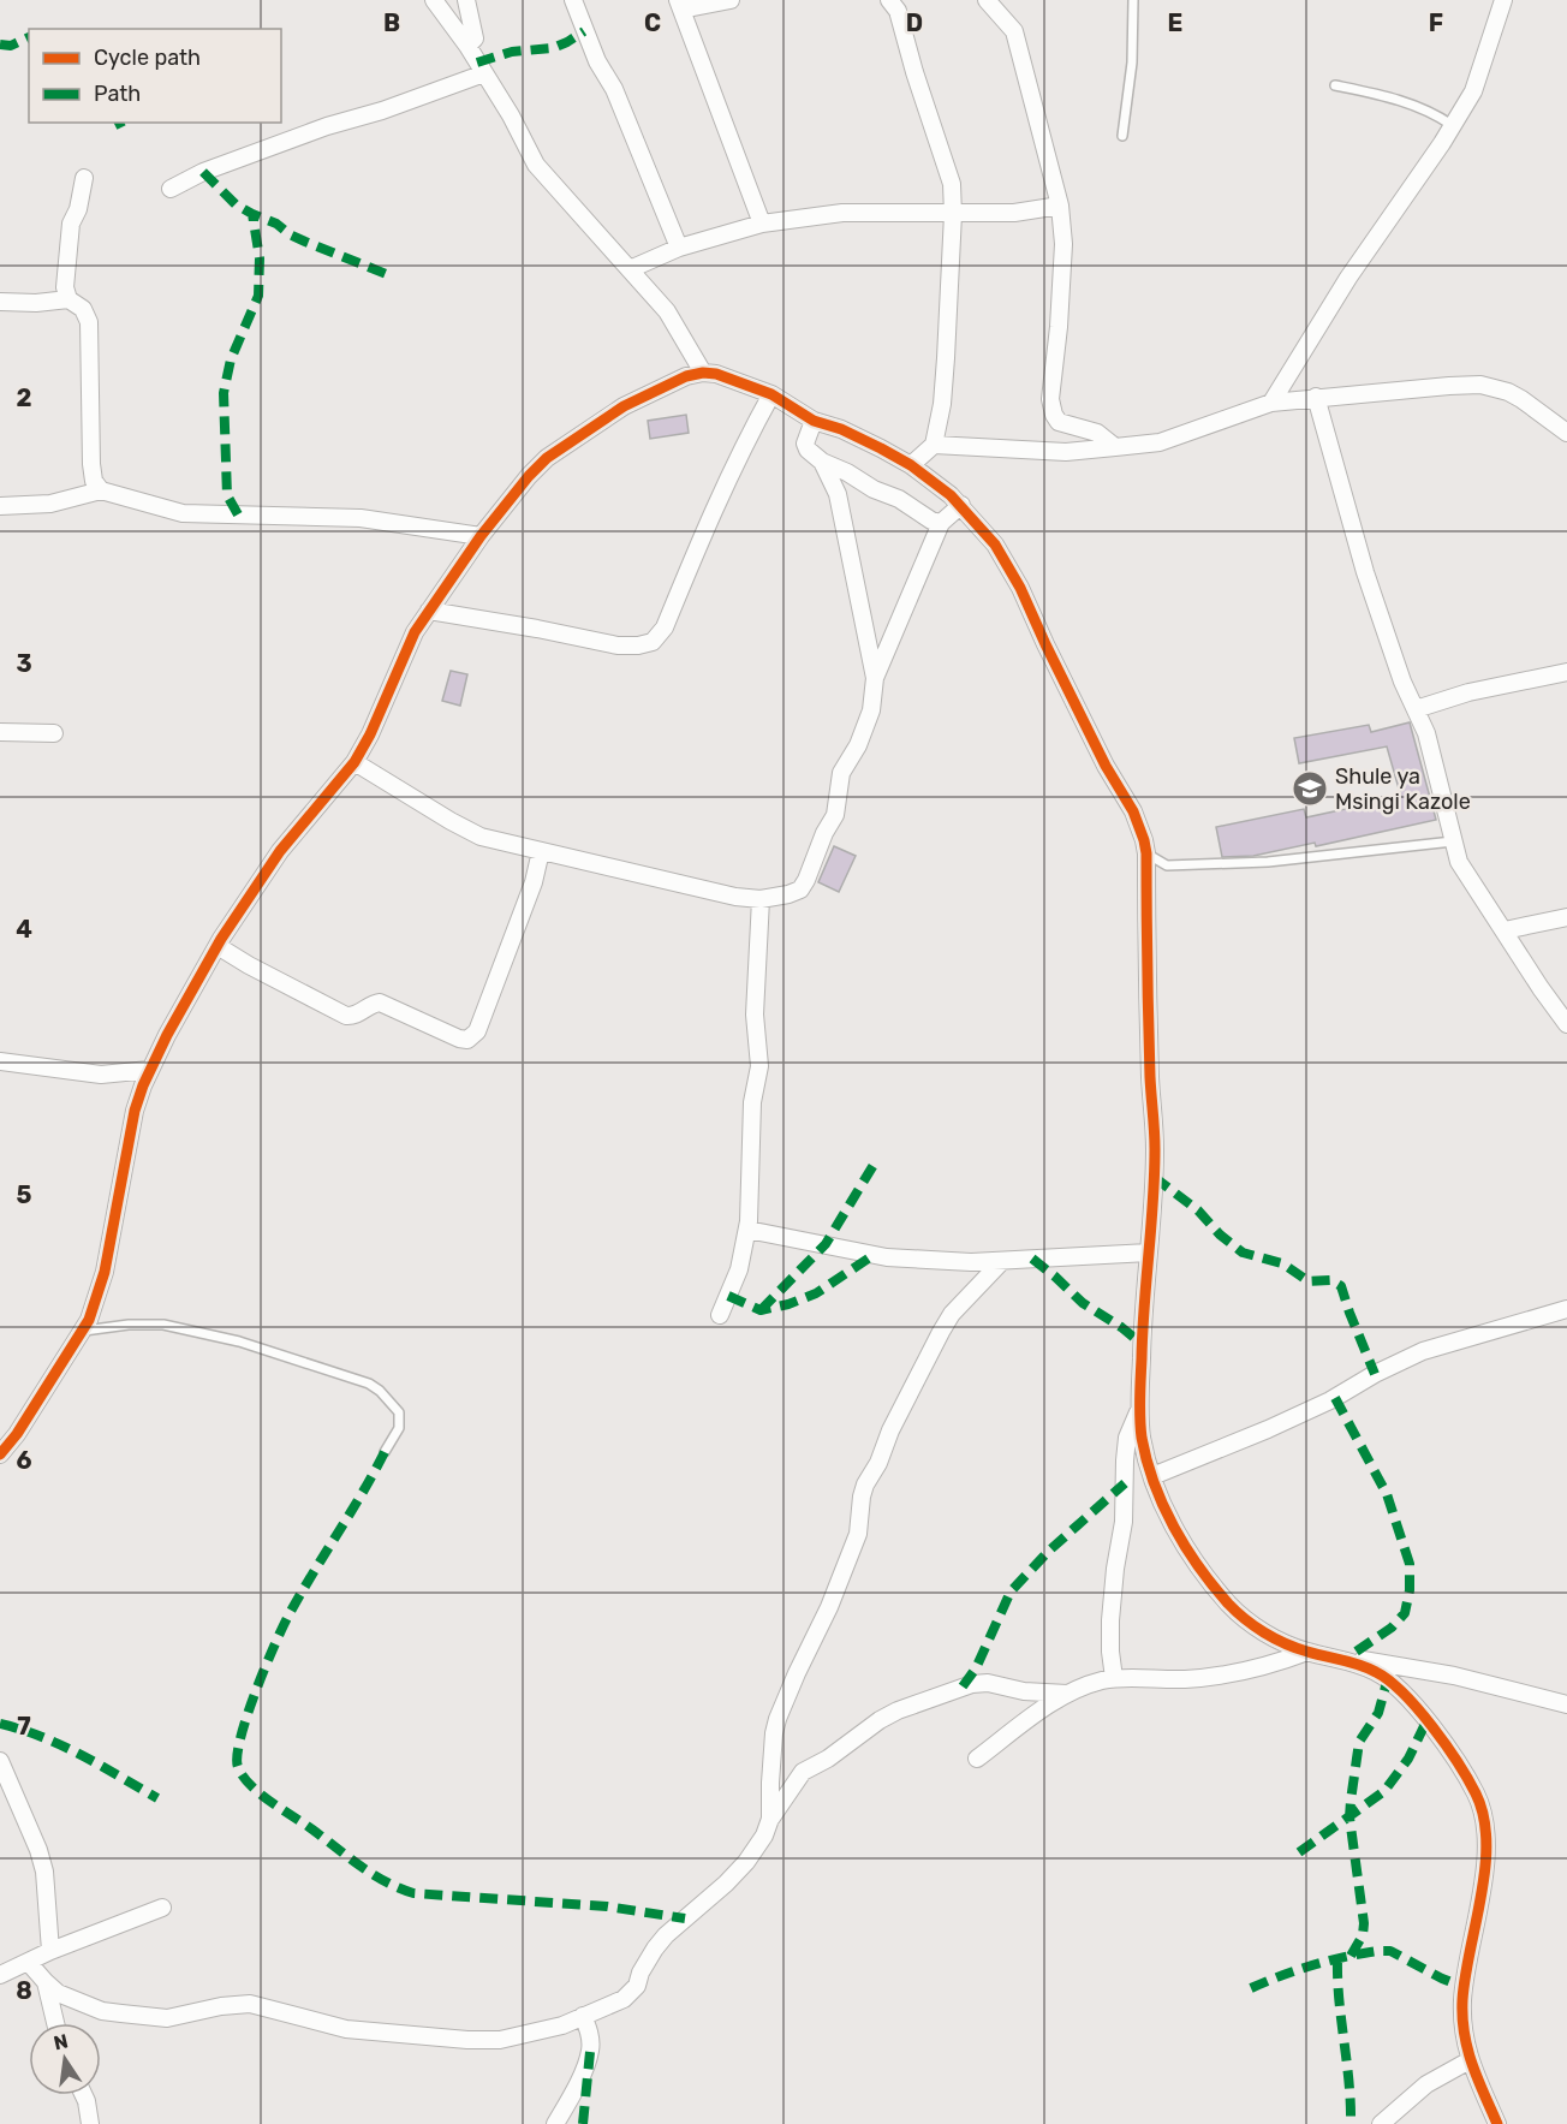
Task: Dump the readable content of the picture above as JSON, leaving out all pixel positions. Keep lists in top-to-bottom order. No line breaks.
{"places":{"school or university":["Shule ya Msingi Kazole"]},"legend":["Cycle path","Path"],"north":"top","grid":{"columns":["B","C","D","E","F"],"rows":["2","3","4","5","6","7","8"]}}
